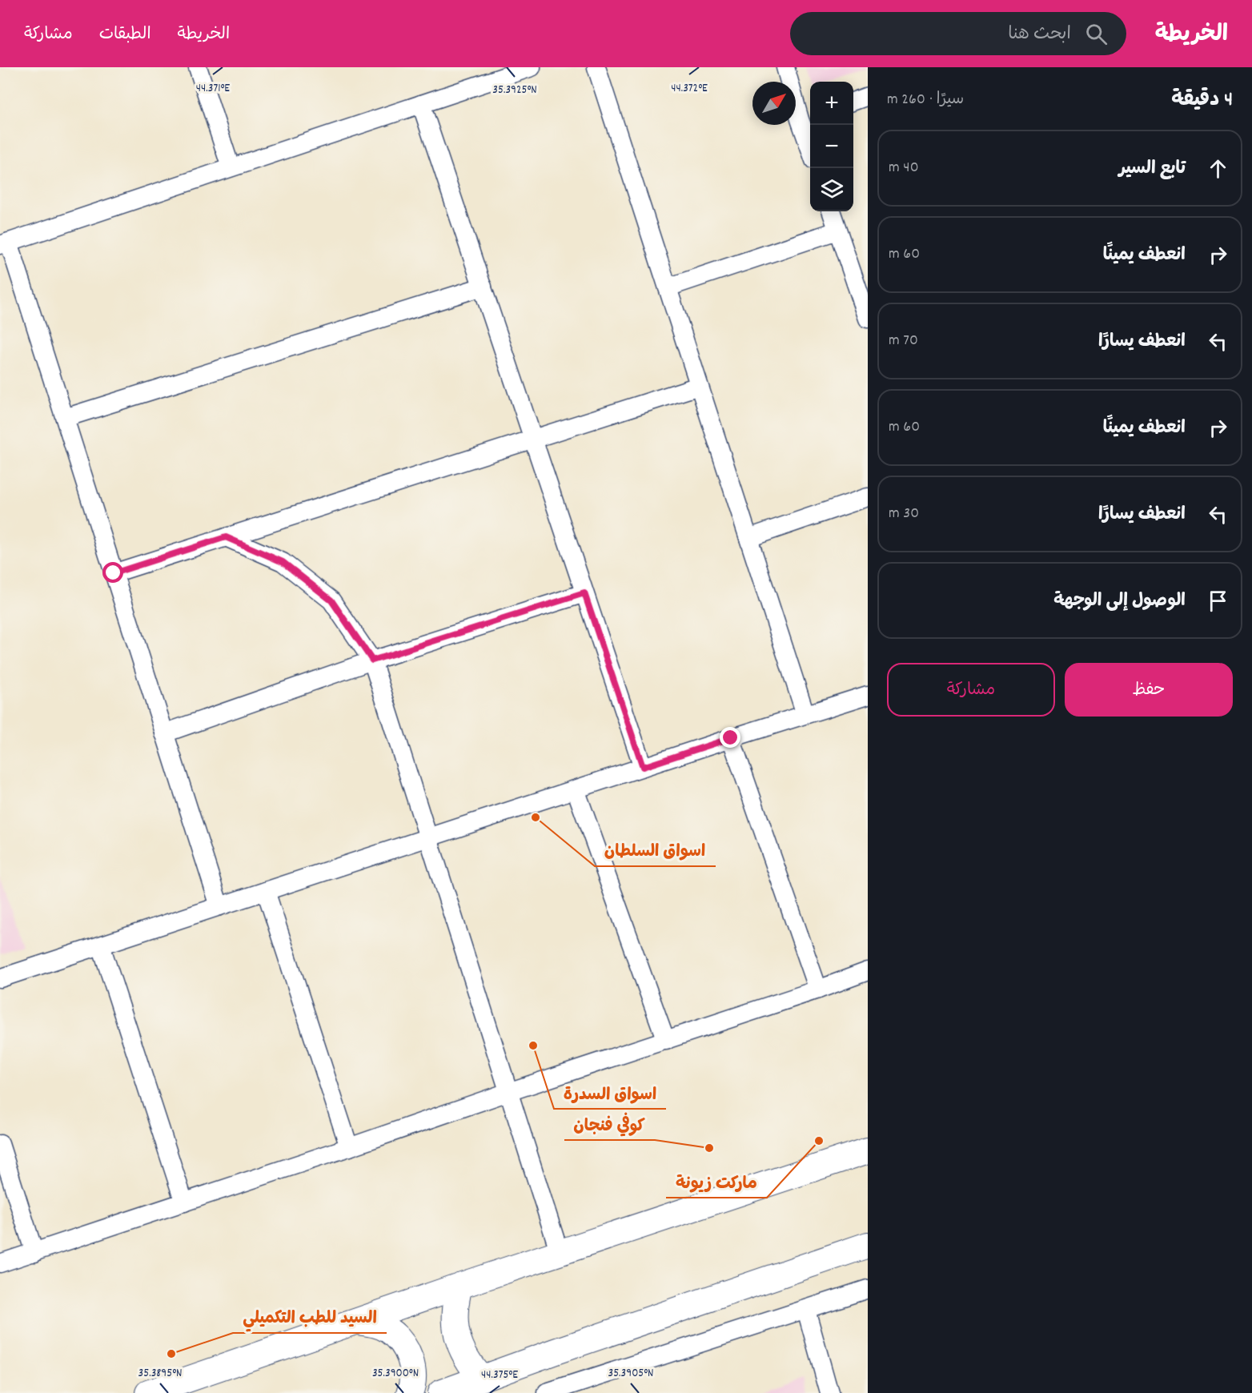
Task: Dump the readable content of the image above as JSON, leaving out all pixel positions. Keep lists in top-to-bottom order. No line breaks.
{"places":["اسواق السلطان","اسواق السدرة","ماركت زيونة","كوفي فنجان","السيد للطب التكميلي"],"north":"top right","page":{"header":"الخريطة","search":"ابحث هنا","nav":["الخريطة","الطبقات","مشاركة"],"heading":["4 دقيقة","سيرًا · 260 m"],"map_buttons":["+","−"],"list":[["تابع السير","40 m"],["انعطف يمينًا","60 m"],["انعطف يسارًا","70 m"],["انعطف يمينًا","60 m"],["انعطف يسارًا","30 m"],"الوصول إلى الوجهة"],"buttons":["حفظ","مشاركة"]},"coordinates":["44.371°E","44.372°E","35.3925°N","35.3895°N","35.3900°N","35.3905°N","44.375°E"]}
